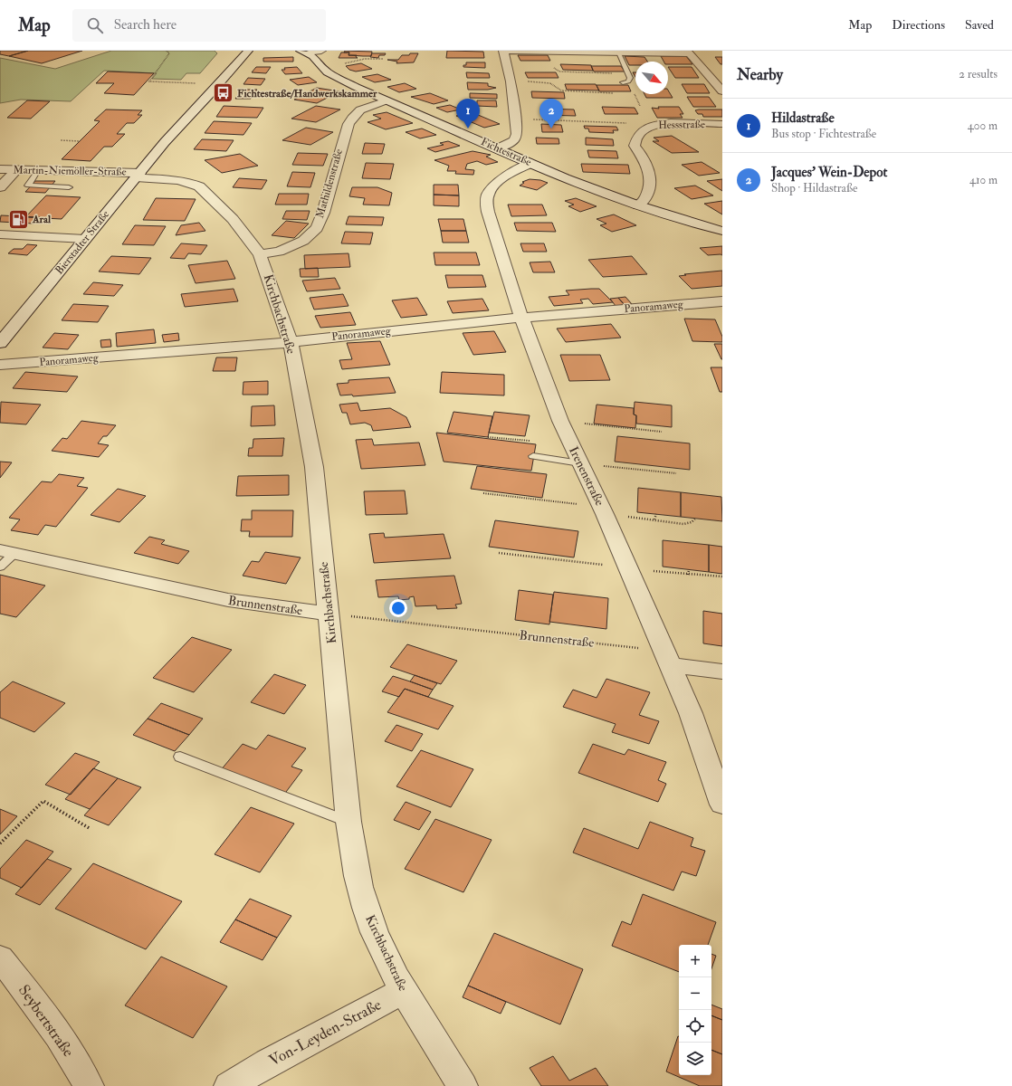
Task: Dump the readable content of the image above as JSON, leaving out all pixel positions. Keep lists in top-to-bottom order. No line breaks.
{"streets":{"street":["Hessstraße","Fichtestraße","Martin-Niemöller-Straße","Mathildenstraße","Bierstadter Straße","Panoramaweg","Kirchbachstraße","Irenenstraße","Brunnenstraße","Seybertstraße","Von-Leyden-Straße"]},"crossings":[["Hessstraße","Fichtestraße"],["Fichtestraße","Mathildenstraße"],["Fichtestraße","Irenenstraße"],["Martin-Niemöller-Straße","Bierstadter Straße"],["Martin-Niemöller-Straße","Kirchbachstraße"],["Mathildenstraße","Kirchbachstraße"],["Bierstadter Straße","Kirchbachstraße"],["Panoramaweg","Kirchbachstraße"],["Panoramaweg","Irenenstraße"],["Kirchbachstraße","Brunnenstraße"],["Kirchbachstraße","Von-Leyden-Straße"],["Irenenstraße","Brunnenstraße"]],"places":{"bus stop":["Fichtestraße/Handwerkskammer"],"fuel station":["Aral"]},"north":"bottom right","page":{"header":"Map","search":"Search here","nav":["Map","Directions","Saved"],"heading":["Nearby","2 results"],"list":[{"mark":"1","name":"Hildastraße","note":"Bus stop · Fichtestraße","value":"400 m"},{"mark":"2","name":"Jacques’ Wein-Depot","note":"Shop · Hildastraße","value":"410 m"}],"pins":["1","2"],"map_buttons":["+","−"]}}
